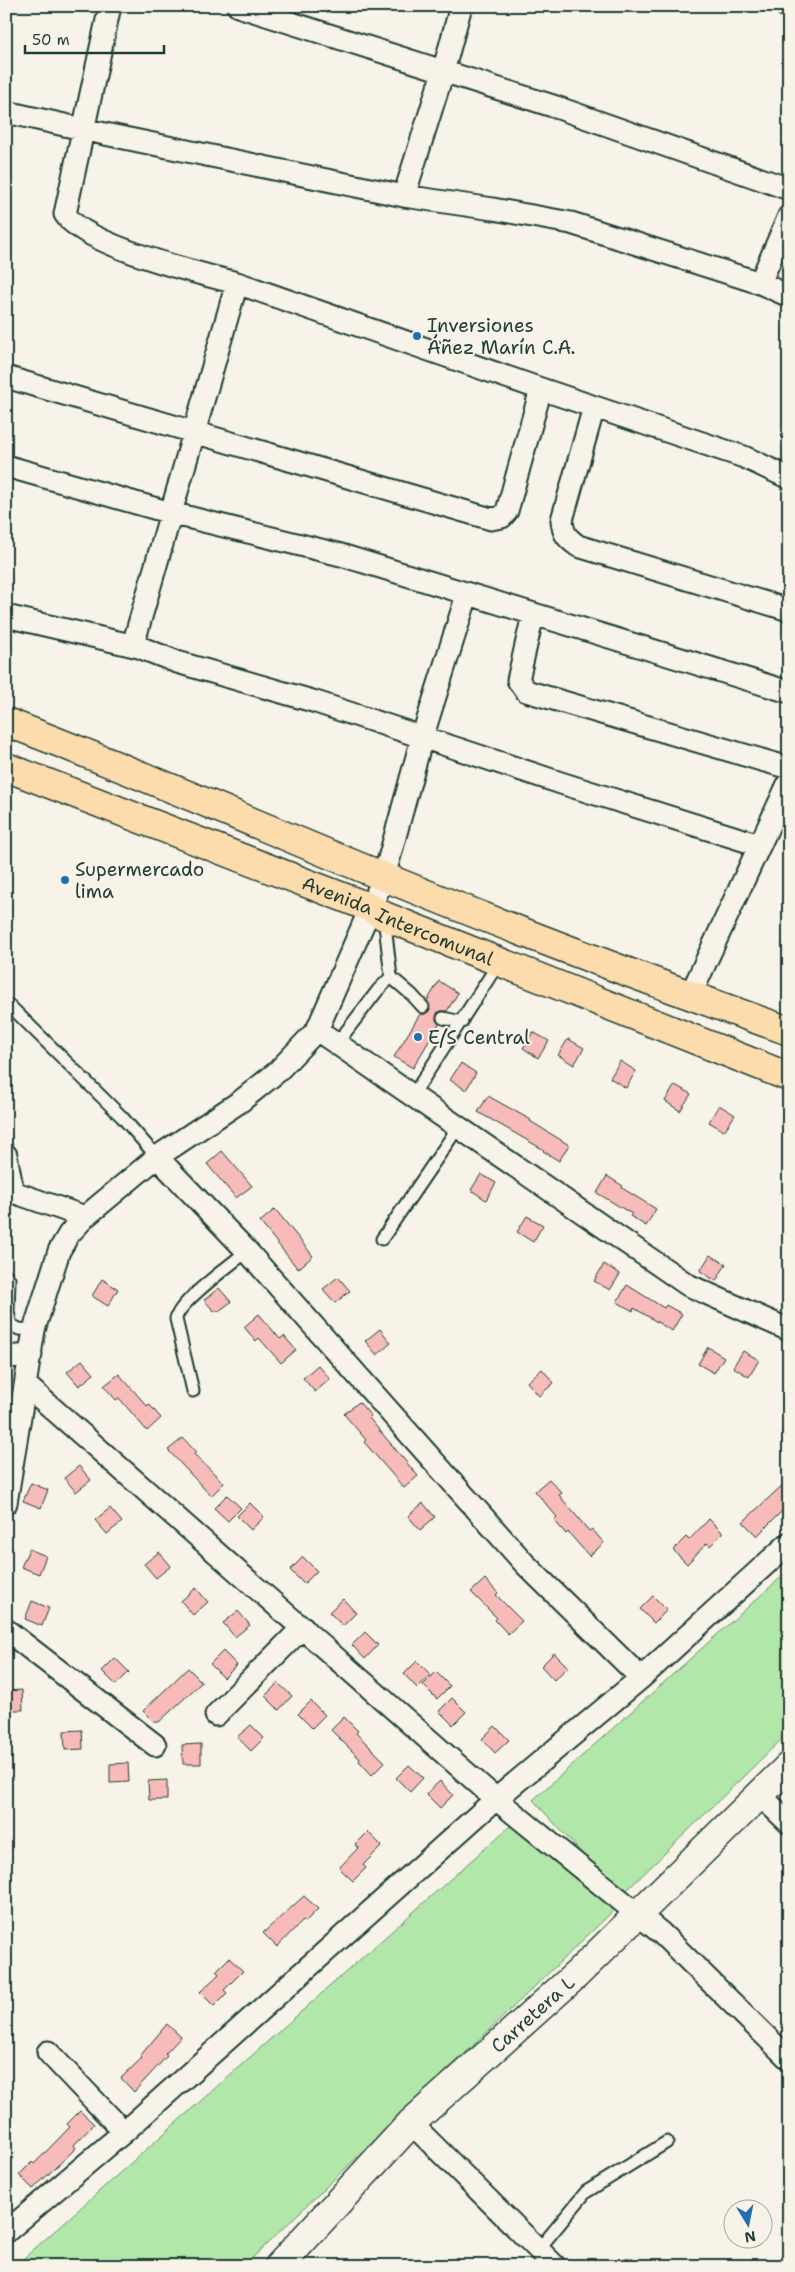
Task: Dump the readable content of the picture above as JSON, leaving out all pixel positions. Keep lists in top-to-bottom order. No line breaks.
{"streets":{"main road":["Avenida Intercomunal"],"street":["Carretera L"]},"places":["Inversiones Áñez Marín C.A.","Supermercado lima","E/S Central"],"scale_bar":"50 m","north":"bottom"}
